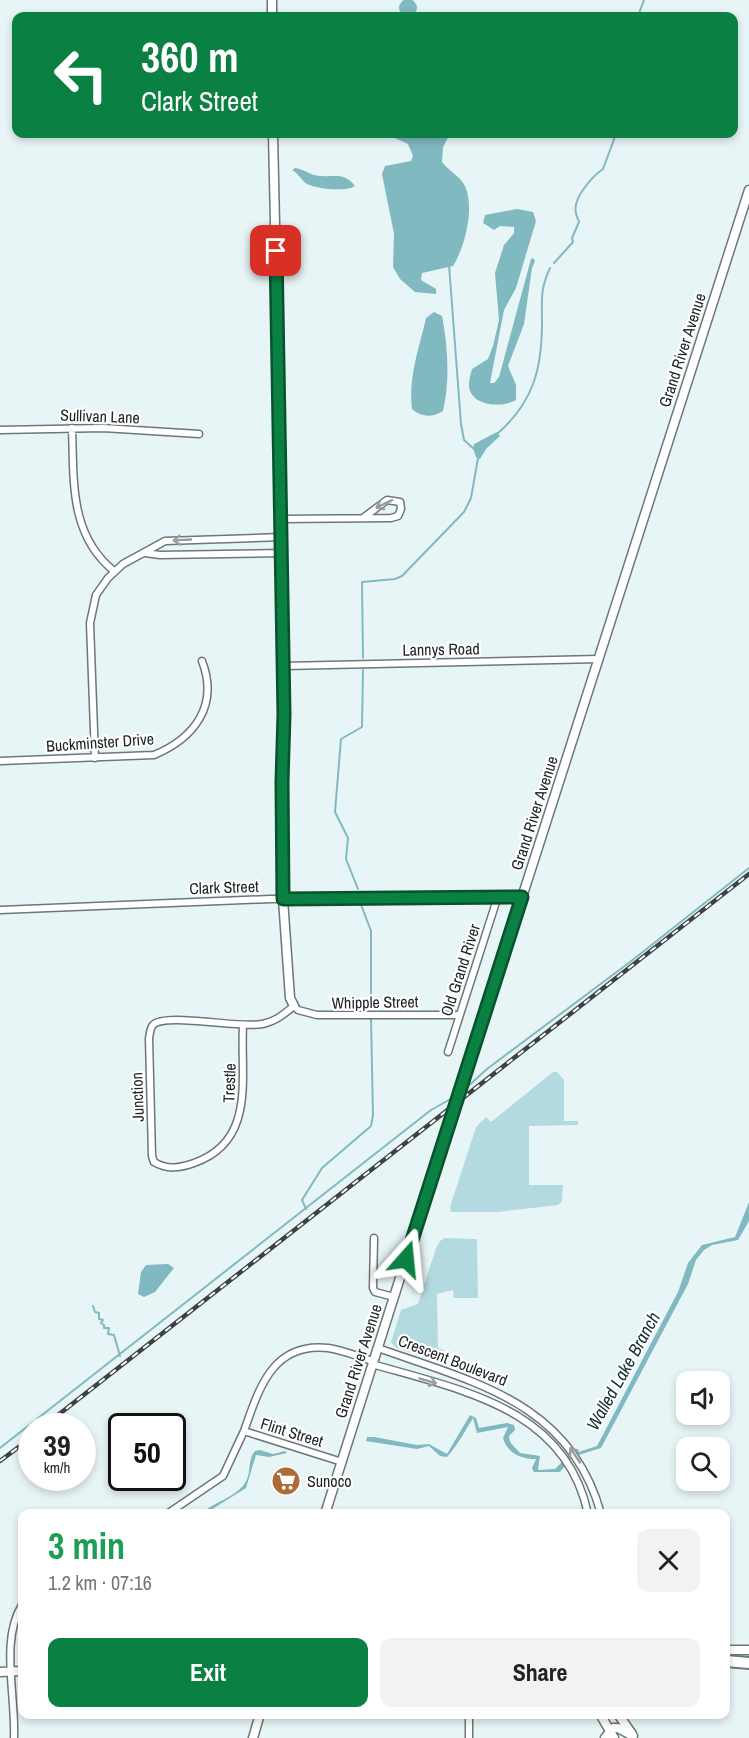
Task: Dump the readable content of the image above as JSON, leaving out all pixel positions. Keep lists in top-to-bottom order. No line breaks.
{"streets":{"main road":["Grand River Avenue"],"street":["Sullivan Lane","Lannys Road","Buckminster Drive","Clark Street","Old Grand River","Whipple Street","Trestle","Junction","Crescent Boulevard","Flint Street"]},"crossings":[["Grand River Avenue","Lannys Road"],["Grand River Avenue","Clark Street"],["Grand River Avenue","Crescent Boulevard"],["Grand River Avenue","Flint Street"],["Clark Street","Old Grand River"],["Old Grand River","Whipple Street"],["Trestle","Junction"],["Crescent Boulevard","Flint Street"]],"water":["Walled Lake Branch"],"places":{"supermarket":["Sunoco"]},"page":{"turn":["360 m","Clark Street"],"speed":"39 km/h","limit":"50","heading":["3 min","1.2 km · 07:16"],"buttons":["Exit","Share"]}}
